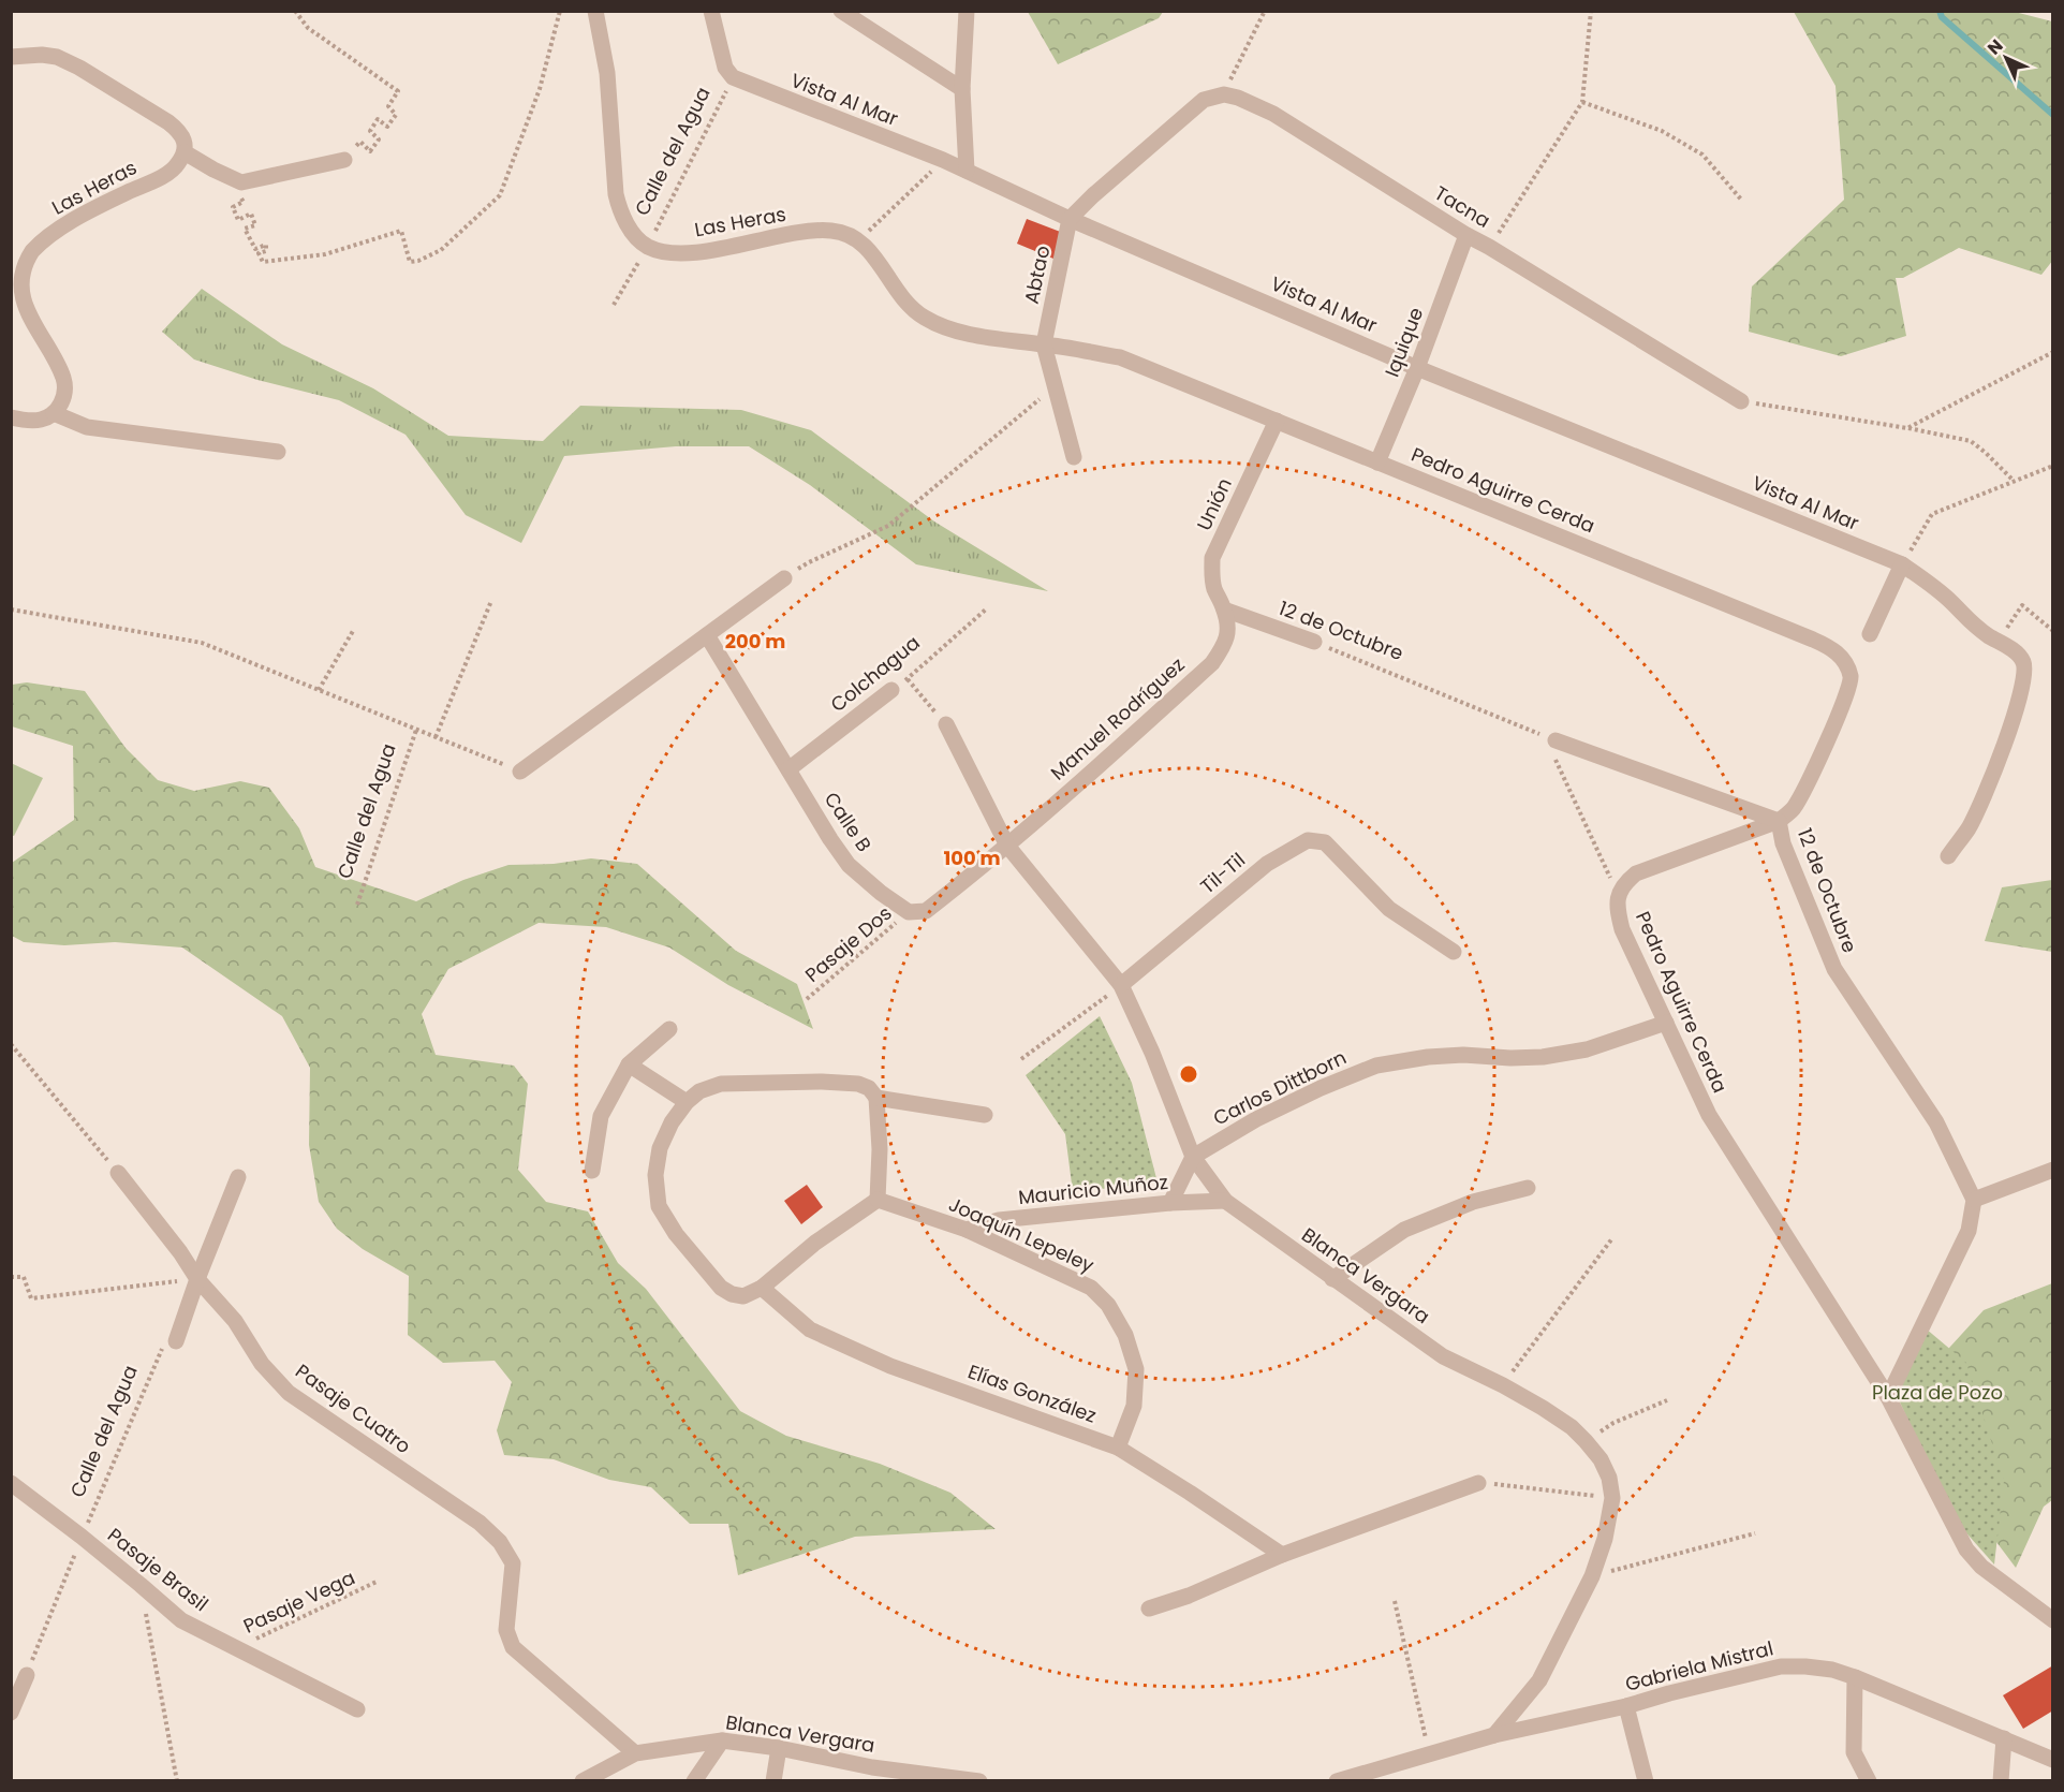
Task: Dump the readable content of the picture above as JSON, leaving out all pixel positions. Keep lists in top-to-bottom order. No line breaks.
{"streets":{"street":["Vista Al Mar","Calle del Agua","Las Heras","Tacna","Abtao","Iquique","Pedro Aguirre Cerda","Unión","12 de Octubre","Colchagua","Manuel Rodríguez","Calle B","Til-Til","Carlos Dittborn","Mauricio Muñoz","Joaquín Lepeley","Blanca Vergara","Elías González","Pasaje Cuatro","Pasaje Brasil","Gabriela Mistral"],"path":["Pasaje Dos","Pasaje Vega"]},"crossings":[["Vista Al Mar","Calle del Agua"],["Vista Al Mar","Abtao"],["Vista Al Mar","Iquique"],["Calle del Agua","Las Heras"],["Calle del Agua","Pasaje Brasil"],["Las Heras","Abtao"],["Las Heras","Pedro Aguirre Cerda"],["Tacna","Iquique"],["Abtao","Pedro Aguirre Cerda"],["Iquique","Pedro Aguirre Cerda"],["Pedro Aguirre Cerda","Unión"],["Pedro Aguirre Cerda","12 de Octubre"],["Pedro Aguirre Cerda","Carlos Dittborn"],["Unión","12 de Octubre"],["Unión","Manuel Rodríguez"],["12 de Octubre","Manuel Rodríguez"],["Colchagua","Calle B"],["Manuel Rodríguez","Blanca Vergara"],["Calle B","Pasaje Dos"],["Til-Til","Blanca Vergara"],["Carlos Dittborn","Blanca Vergara"],["Mauricio Muñoz","Joaquín Lepeley"],["Mauricio Muñoz","Blanca Vergara"],["Joaquín Lepeley","Elías González"],["Blanca Vergara","Pasaje Cuatro"],["Blanca Vergara","Gabriela Mistral"],["Pasaje Brasil","Pasaje Vega"]],"parks":["Plaza de Pozo"],"north":"top left","rings":["200 m","100 m"]}
